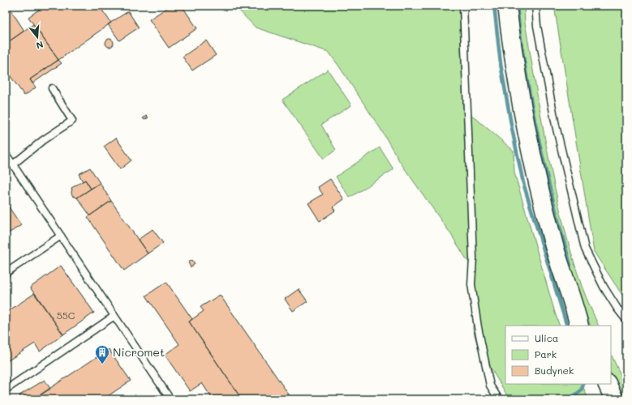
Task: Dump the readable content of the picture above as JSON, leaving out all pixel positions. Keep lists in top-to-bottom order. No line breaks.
{"places":{"building":["Nicromet"]},"house_numbers":["55C"],"legend":["Ulica","Park","Budynek"],"north":"bottom"}
